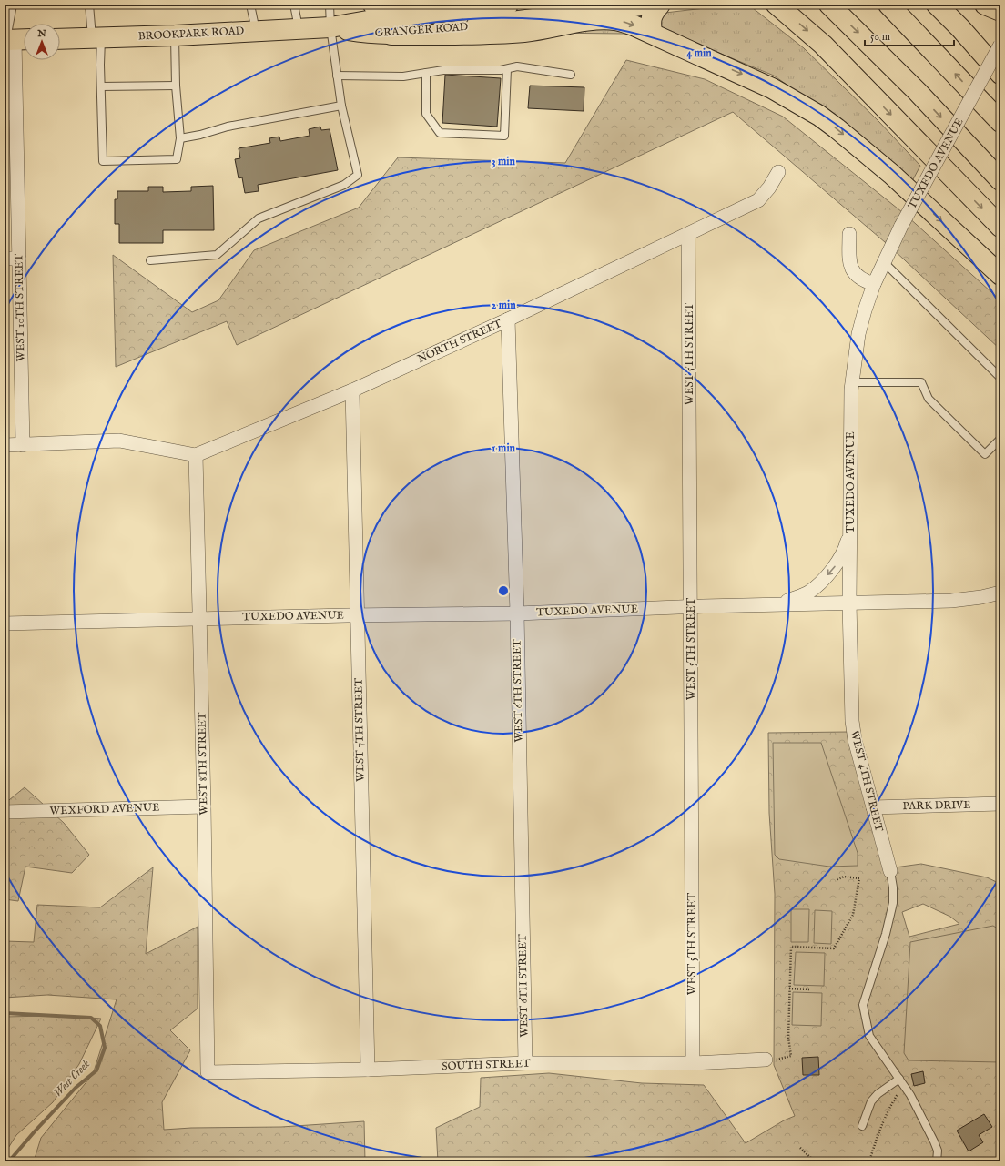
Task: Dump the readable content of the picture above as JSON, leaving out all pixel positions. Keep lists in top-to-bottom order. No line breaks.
{"streets":{"main road":["GRANGER ROAD","BROOKPARK ROAD"],"street":["TUXEDO AVENUE","WEST 10TH STREET","NORTH STREET","WEST 5TH STREET","WEST 6TH STREET","WEST 7TH STREET","WEST 8TH STREET","WEST 4TH STREET","PARK DRIVE","WEXFORD AVENUE","SOUTH STREET"]},"crossings":[["GRANGER ROAD","BROOKPARK ROAD"],["TUXEDO AVENUE","WEST 5TH STREET"],["TUXEDO AVENUE","WEST 6TH STREET"],["TUXEDO AVENUE","WEST 7TH STREET"],["TUXEDO AVENUE","WEST 8TH STREET"],["TUXEDO AVENUE","WEST 4TH STREET"],["NORTH STREET","WEST 5TH STREET"],["NORTH STREET","WEST 6TH STREET"],["NORTH STREET","WEST 7TH STREET"],["NORTH STREET","WEST 8TH STREET"],["WEST 5TH STREET","SOUTH STREET"],["WEST 6TH STREET","SOUTH STREET"],["WEST 7TH STREET","SOUTH STREET"],["WEST 8TH STREET","WEXFORD AVENUE"],["WEST 8TH STREET","SOUTH STREET"],["WEST 4TH STREET","PARK DRIVE"]],"water":["West Creek"],"scale_bar":"50 m","north":"top","rings":["4 min","3 min","2 min","1 min"]}
